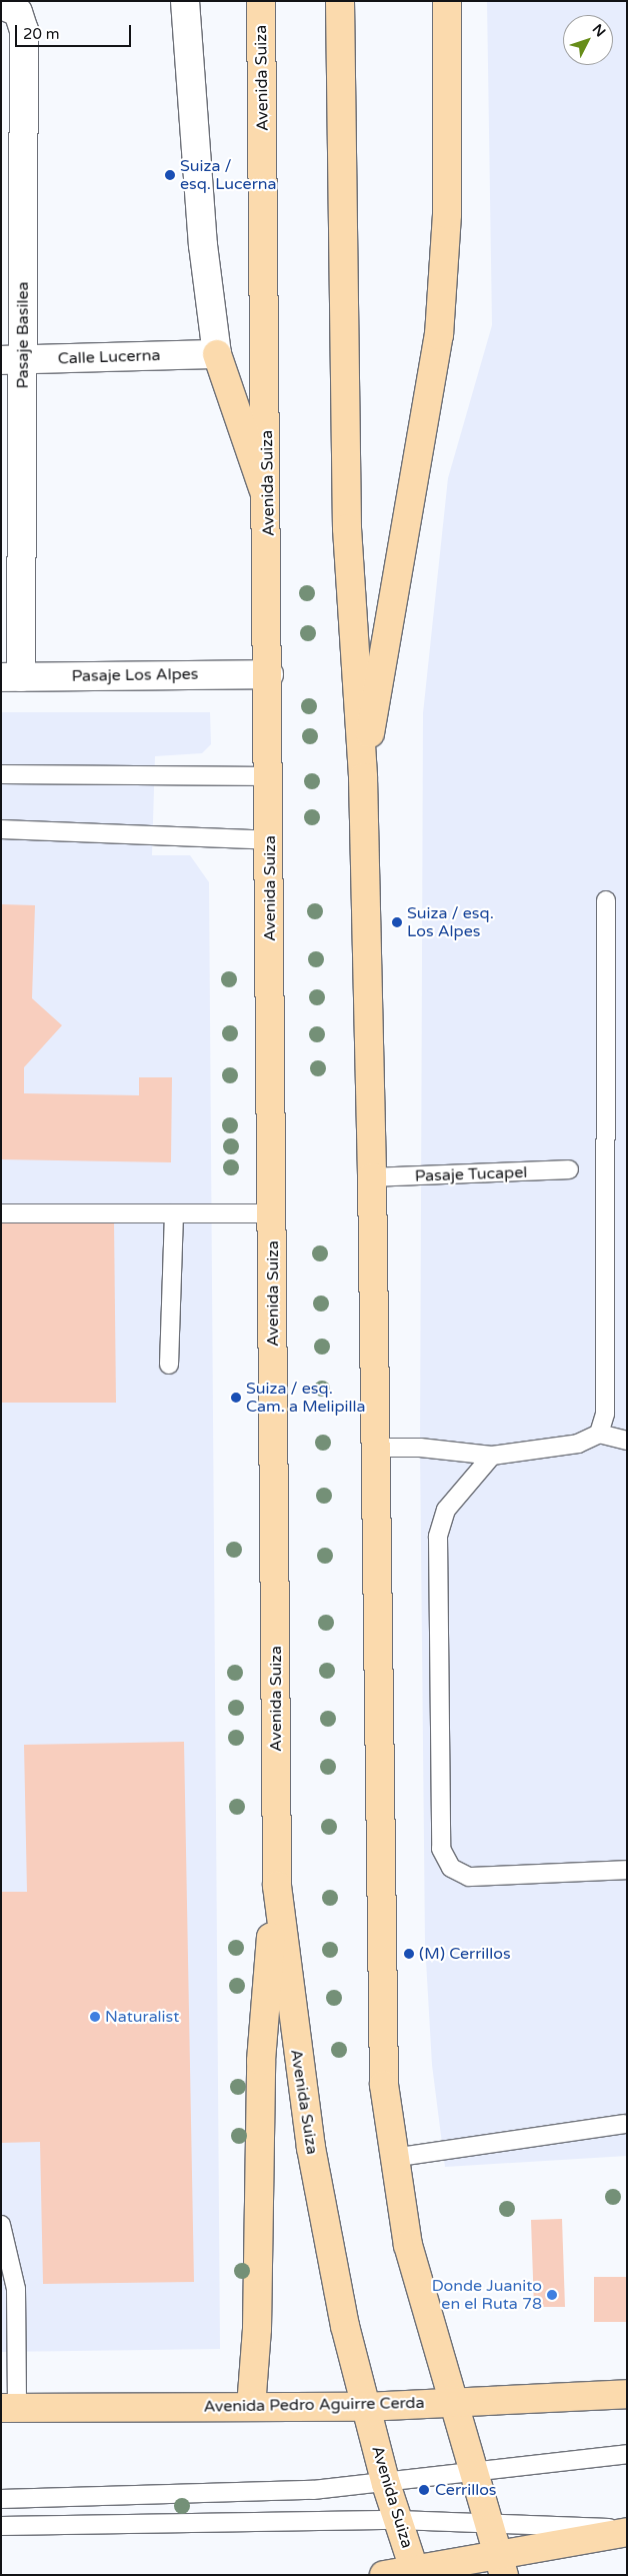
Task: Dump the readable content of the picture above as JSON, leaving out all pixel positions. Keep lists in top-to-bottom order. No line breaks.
{"streets":{"main road":["Avenida Suiza","Avenida Pedro Aguirre Cerda"],"street":["Pasaje Basilea","Calle Lucerna","Pasaje Los Alpes"],"lane":["Pasaje Tucapel"]},"crossings":[["Avenida Suiza","Pasaje Los Alpes"],["Avenida Suiza","Avenida Pedro Aguirre Cerda"],["Pasaje Basilea","Calle Lucerna"],["Pasaje Basilea","Pasaje Los Alpes"]],"places":["Suiza / esq. Lucerna","Suiza / esq. Los Alpes","Suiza / esq. Cam. a Melipilla","(M) Cerrillos","Naturalist","Donde Juanito en el Ruta 78","Cerrillos"],"scale_bar":"20 m","north":"top right"}
